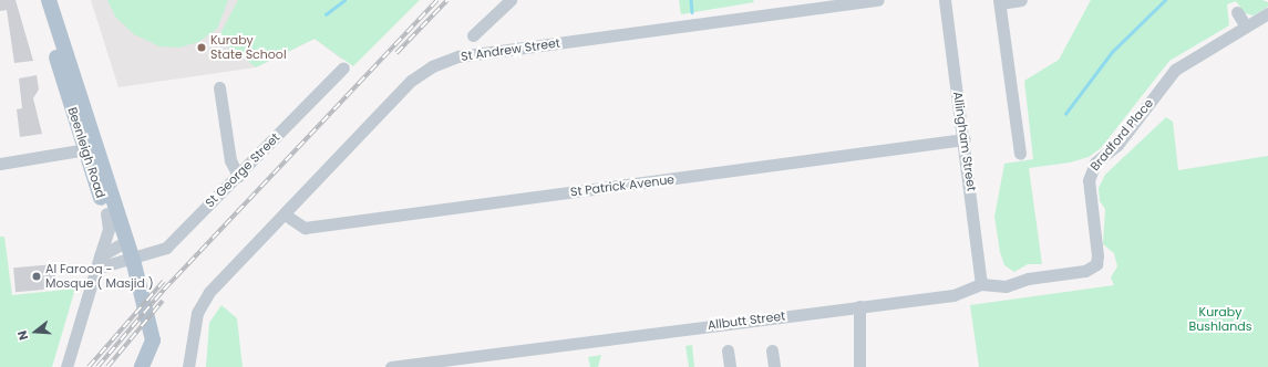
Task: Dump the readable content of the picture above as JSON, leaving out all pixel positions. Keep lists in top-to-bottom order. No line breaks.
{"streets":{"main road":["Beenleigh Road"],"street":["St Andrew Street","Bradford Place","Allingham Street","St George Street","St Patrick Avenue","Allbutt Street"]},"crossings":[["St Andrew Street","St Patrick Avenue"],["Bradford Place","Allbutt Street"],["Allingham Street","St Patrick Avenue"],["Allingham Street","Allbutt Street"],["Beenleigh Road","St George Street"]],"parks":["Kuraby Bushlands"],"places":["Kuraby State School","Al Farooq - Mosque ( Masjid )"],"north":"left"}
